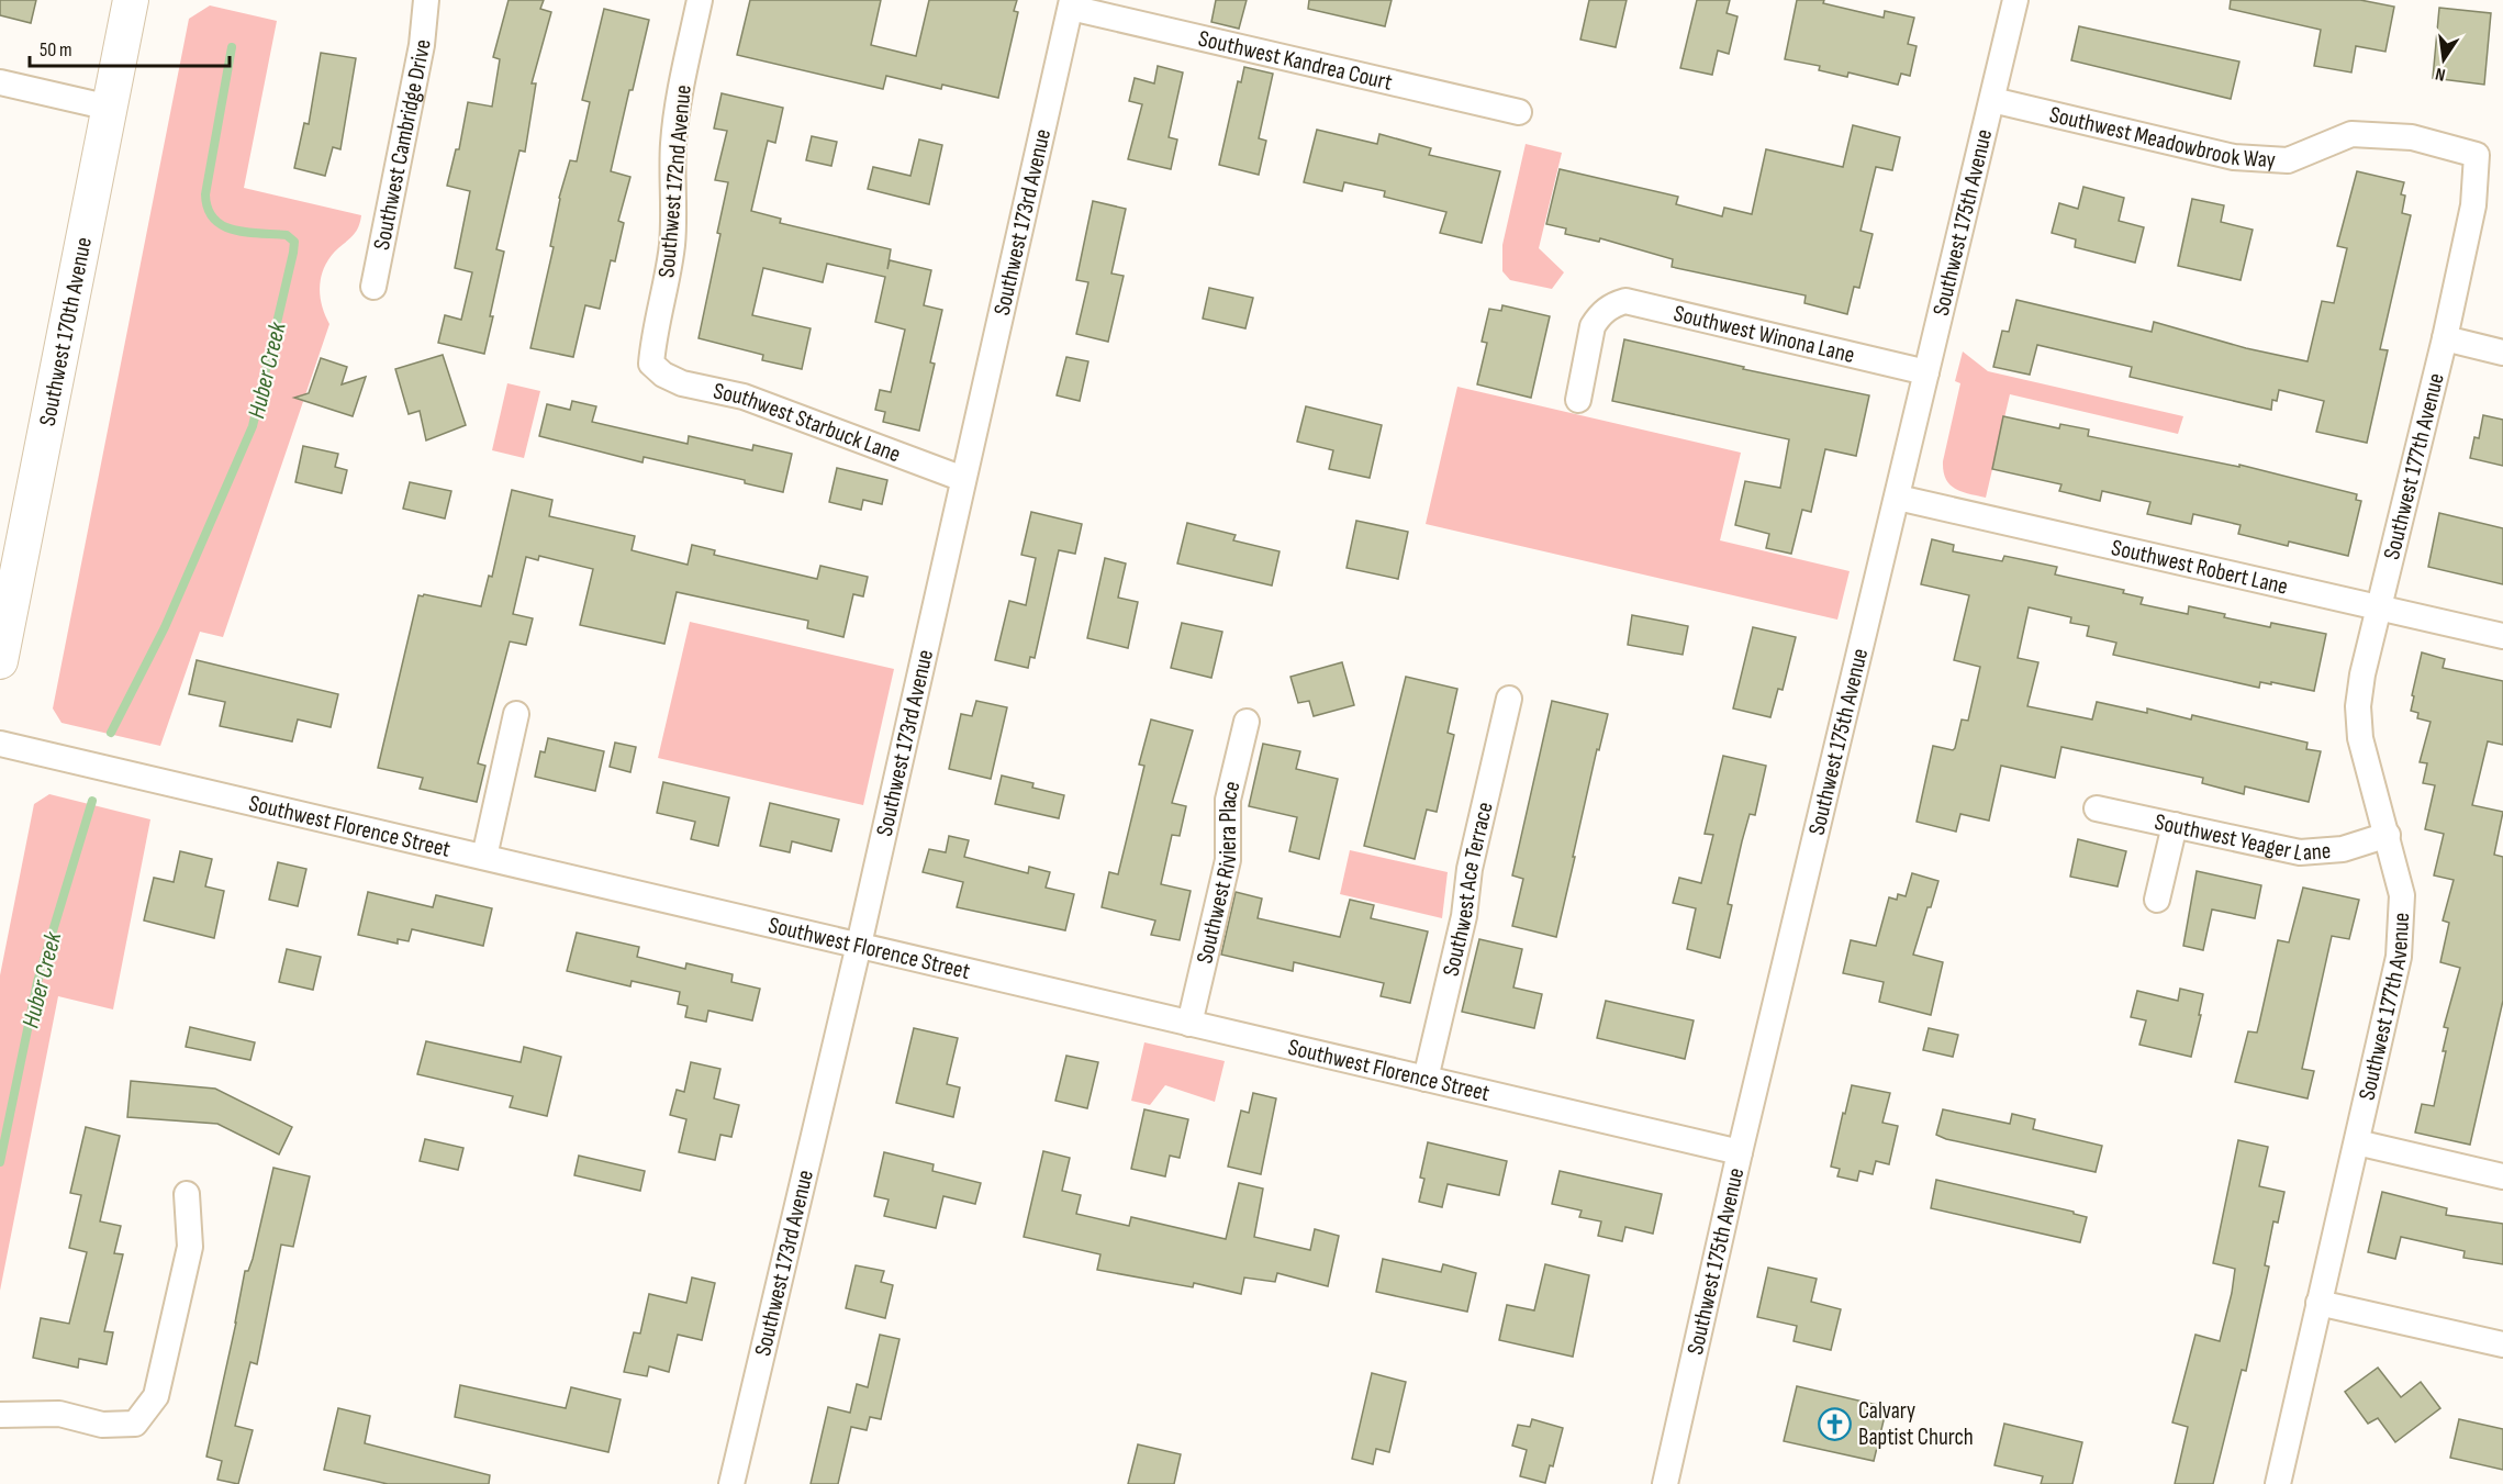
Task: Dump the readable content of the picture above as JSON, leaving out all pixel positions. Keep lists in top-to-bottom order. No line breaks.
{"streets":{"main road":["Southwest 170th Avenue"],"street":["Southwest Kandrea Court","Southwest Meadowbrook Way","Southwest Cambridge Drive","Southwest 172nd Avenue","Southwest 173rd Avenue","Southwest 175th Avenue","Southwest Winona Lane","Southwest Starbuck Lane","Southwest 177th Avenue","Southwest Robert Lane","Southwest Florence Street","Southwest Yeager Lane","Southwest Riviera Place","Southwest Ace Terrace"]},"crossings":[["Southwest Kandrea Court","Southwest 173rd Avenue"],["Southwest Meadowbrook Way","Southwest 175th Avenue"],["Southwest Meadowbrook Way","Southwest 177th Avenue"],["Southwest 172nd Avenue","Southwest Starbuck Lane"],["Southwest 173rd Avenue","Southwest Starbuck Lane"],["Southwest 173rd Avenue","Southwest Florence Street"],["Southwest 175th Avenue","Southwest Winona Lane"],["Southwest 175th Avenue","Southwest Robert Lane"],["Southwest 175th Avenue","Southwest Florence Street"],["Southwest 177th Avenue","Southwest Robert Lane"],["Southwest 177th Avenue","Southwest Yeager Lane"],["Southwest Florence Street","Southwest Riviera Place"],["Southwest Florence Street","Southwest Ace Terrace"]],"water":["Huber Creek"],"places":{"church":["Calvary Baptist Church"]},"scale_bar":"50 m","north":"bottom"}
